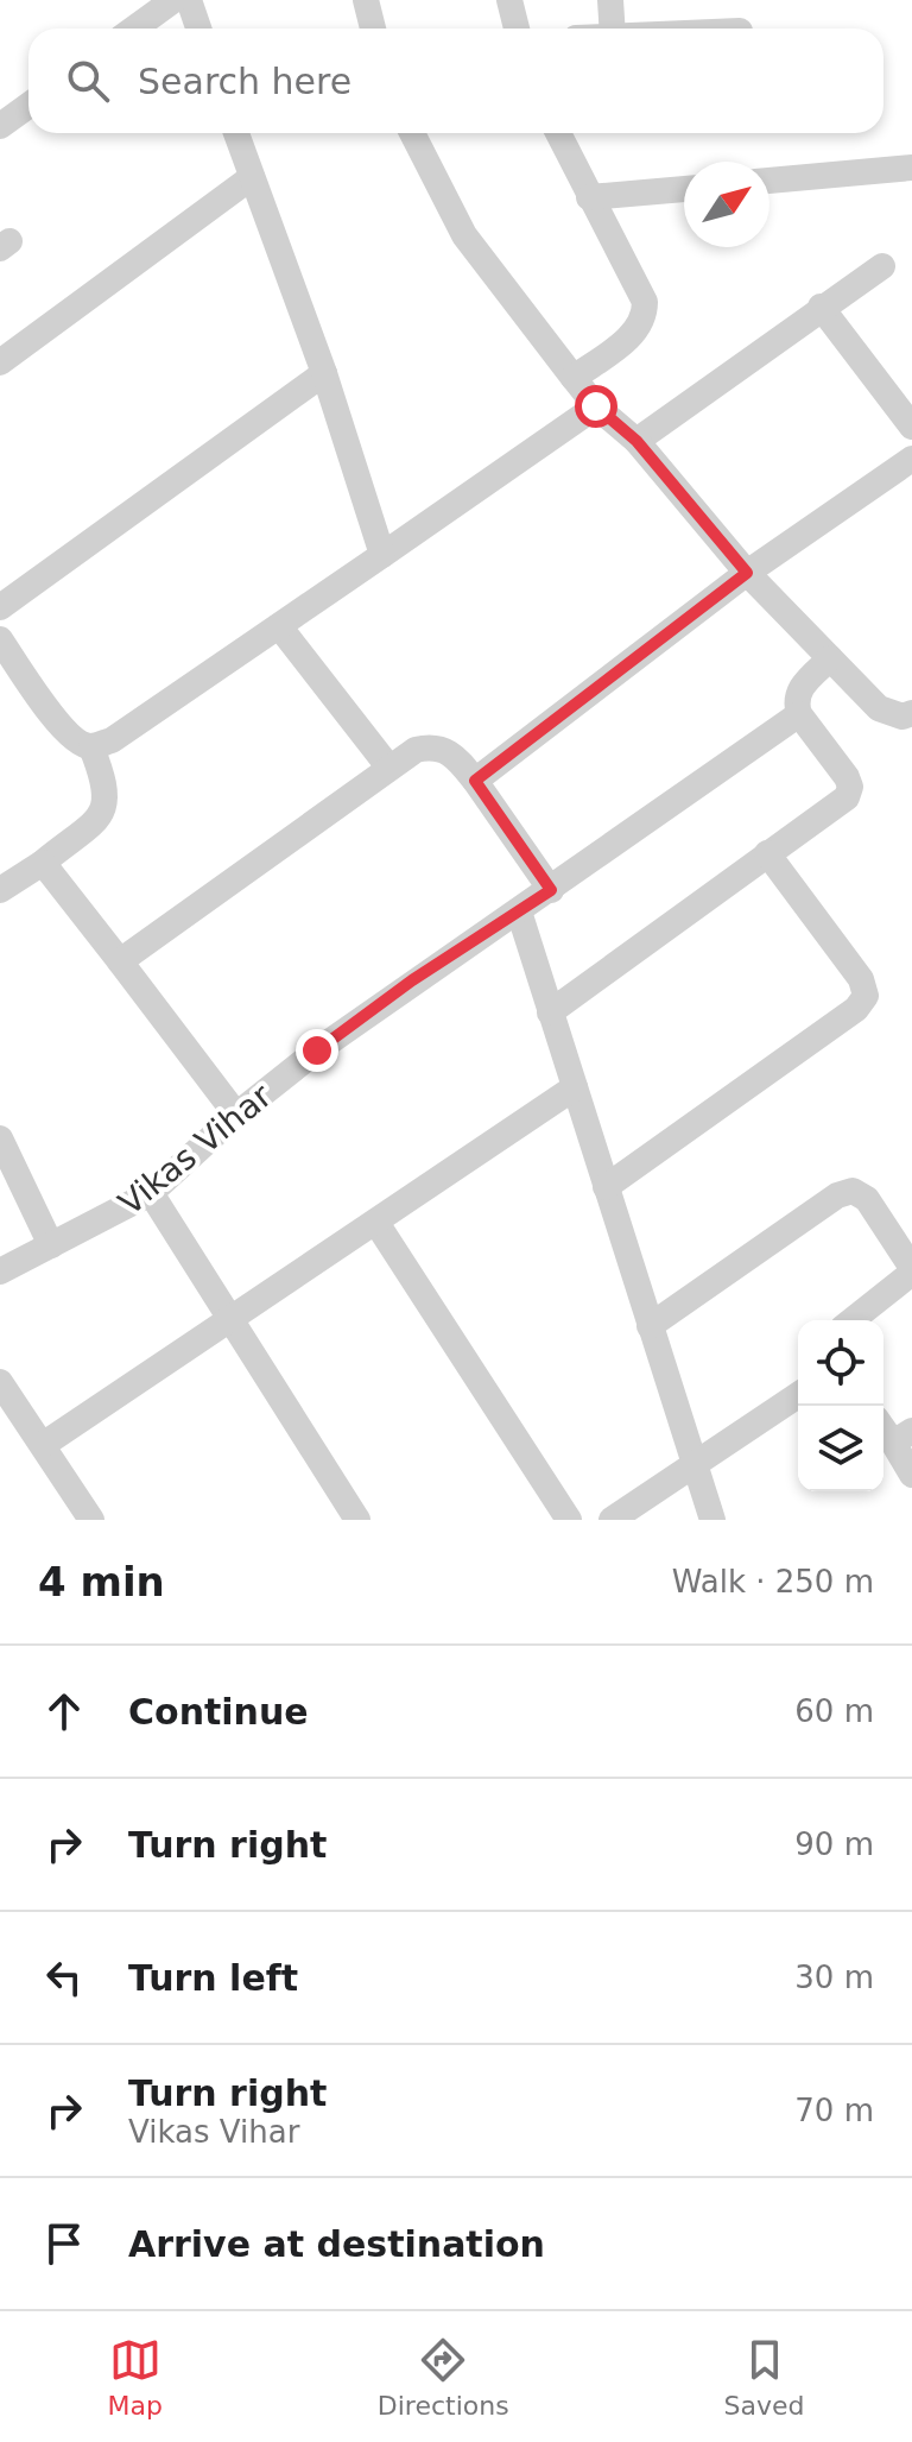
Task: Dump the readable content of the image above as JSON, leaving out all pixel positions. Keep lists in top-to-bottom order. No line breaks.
{"streets":{"street":["Vikas Vihar"]},"north":"top right","page":{"search":"Search here","heading":["4 min","Walk · 250 m"],"list":[["Continue","60 m"],["Turn right","90 m"],["Turn left","30 m"],["Turn right","Vikas Vihar","70 m"],"Arrive at destination"],"nav":["Map","Directions","Saved"]}}
